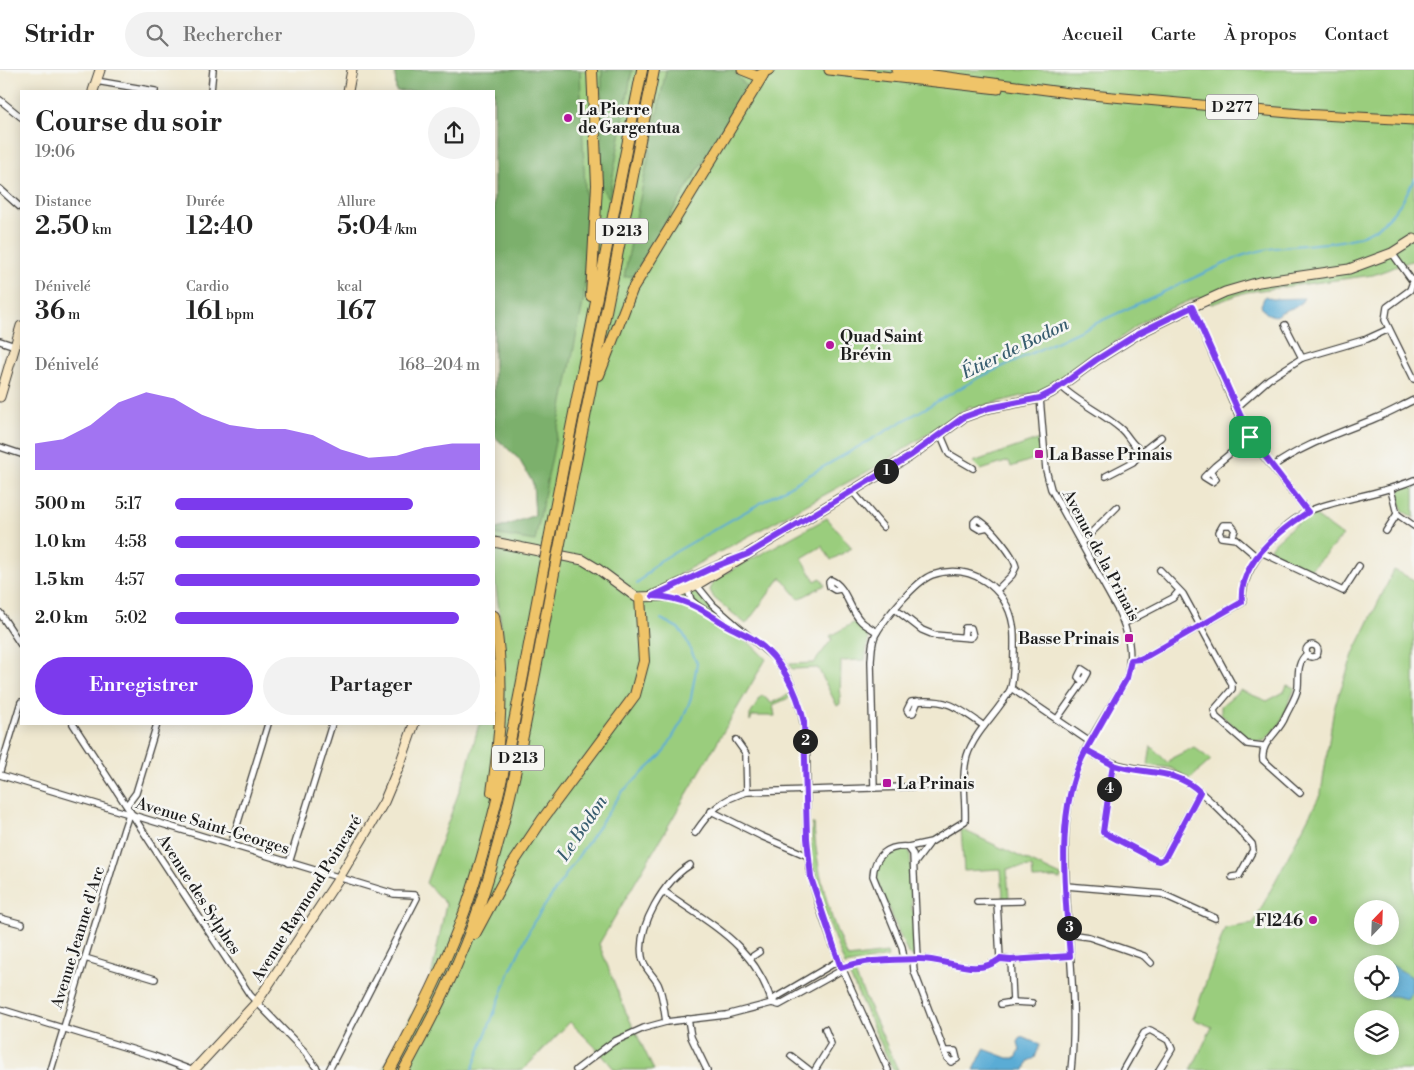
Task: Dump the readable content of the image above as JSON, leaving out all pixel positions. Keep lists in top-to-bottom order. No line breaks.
{"streets":{"highway":["D 213"],"main road":["D 277"],"street":["Avenue de la Prinais","Avenue Saint-Georges","Avenue des Sylphes","Avenue Raymond Poincaré","Avenue Jeanne d'Arc"]},"crossings":[["Avenue Saint-Georges","Avenue des Sylphes"],["Avenue Saint-Georges","Avenue Raymond Poincaré"],["Avenue Saint-Georges","Avenue Jeanne d'Arc"],["Avenue des Sylphes","Avenue Raymond Poincaré"],["Avenue des Sylphes","Avenue Jeanne d'Arc"]],"water":["Étier de Bodon","Le Bodon"],"places":{"other":["La Pierre de Gargentua","Quad Saint Brévin","Fl246"],"transit":["La Basse Prinais","Basse Prinais","La Prinais"]},"north":"top right","page":{"header":"Stridr","search":"Rechercher","nav":["Accueil","Carte","À propos","Contact"],"heading":["Course du soir","19:06"],"stats":[["Distance","2.50 km"],["Durée","12:40"],["Allure","5:04 /km"],["Dénivelé","36 m"],["Cardio","161 bpm"],["kcal","167"]],"chart":["Dénivelé","168–204 m"],"pins":["1","2","4","3"],"list":[{"name":"500 m","note":"5:17"},{"name":"1.0 km","note":"4:58"},{"name":"1.5 km","note":"4:57"},{"name":"2.0 km","note":"5:02"}],"buttons":["Enregistrer","Partager"]}}
